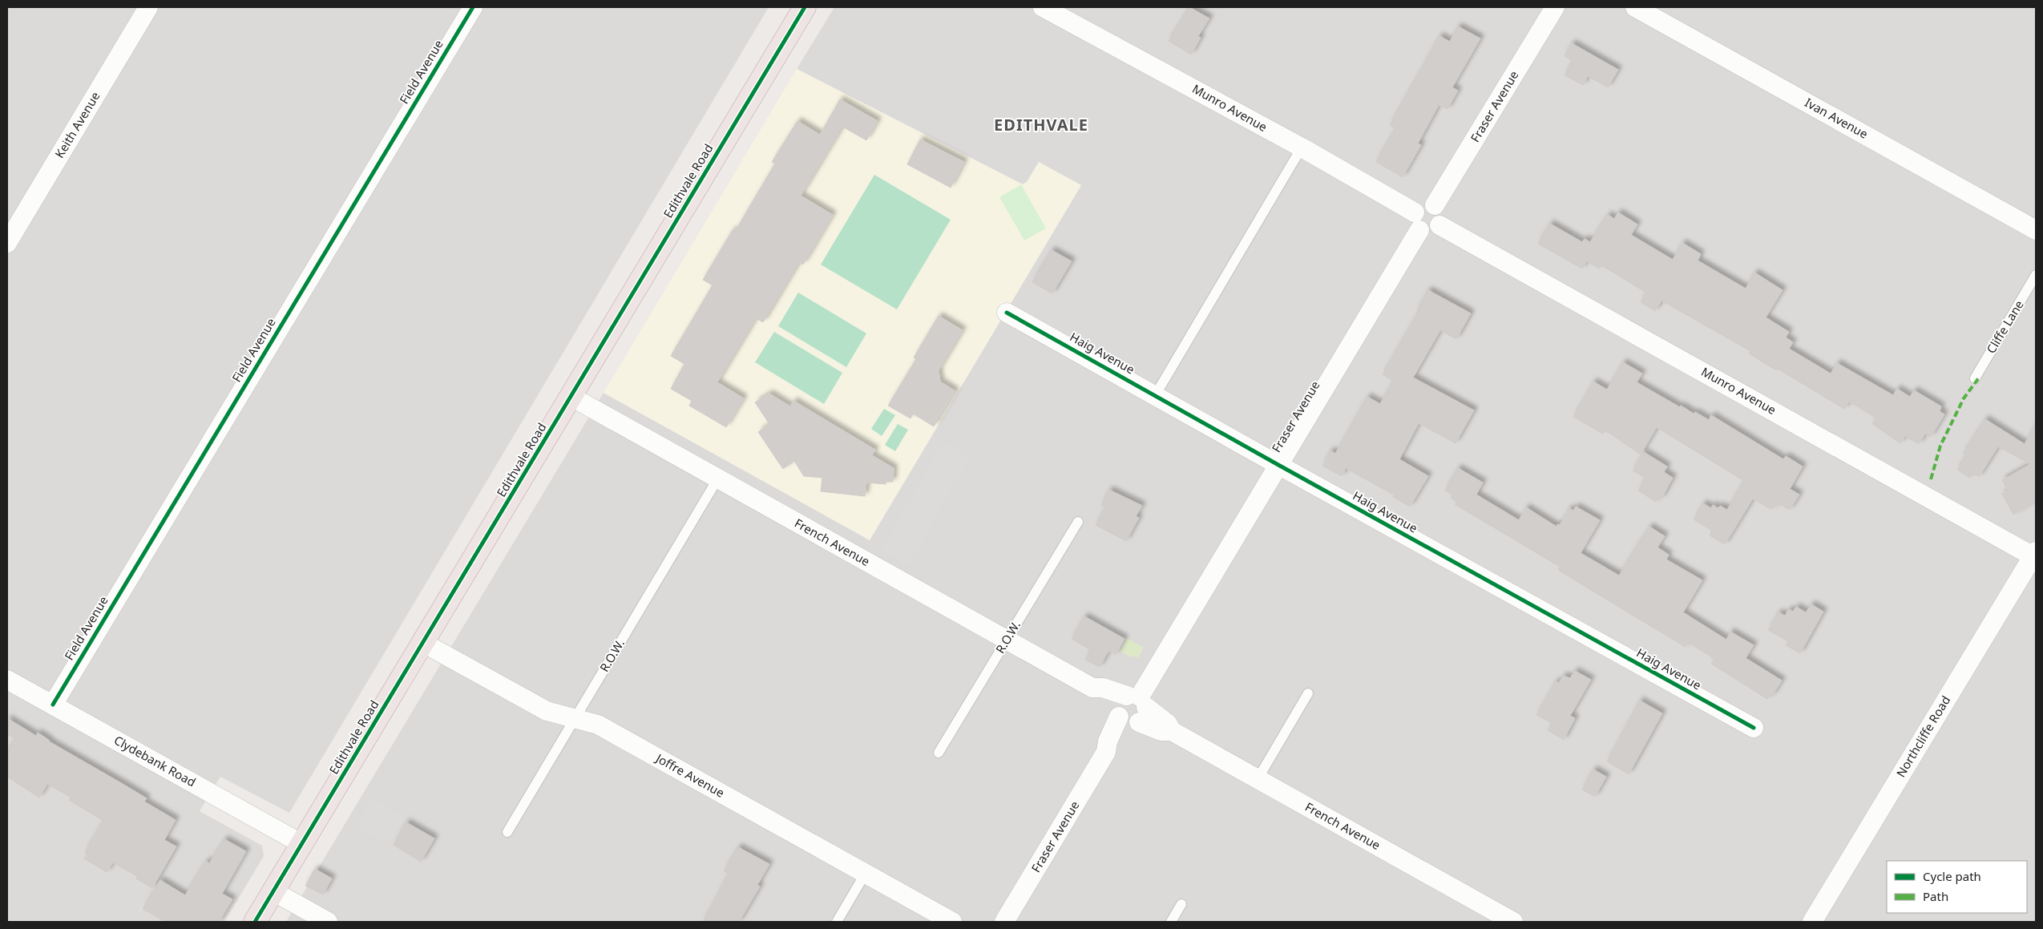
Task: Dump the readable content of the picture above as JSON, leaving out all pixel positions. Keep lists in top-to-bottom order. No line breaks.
{"streets":{"highway":["Edithvale Road"],"street":["Field Avenue","Fraser Avenue","Munro Avenue","Ivan Avenue","Keith Avenue","Haig Avenue","French Avenue","Northcliffe Road","Clydebank Road","Joffre Avenue"],"lane":["Cliffe Lane","R.O.W."]},"crossings":[["Field Avenue","Clydebank Road"],["Fraser Avenue","Munro Avenue"],["Fraser Avenue","Haig Avenue"],["Fraser Avenue","French Avenue"],["Munro Avenue","Northcliffe Road"],["Edithvale Road","French Avenue"],["Edithvale Road","Clydebank Road"],["Edithvale Road","Joffre Avenue"],["French Avenue","R.O.W."],["R.O.W.","Joffre Avenue"]],"districts":["EDITHVALE"],"legend":["Cycle path","Path"]}
